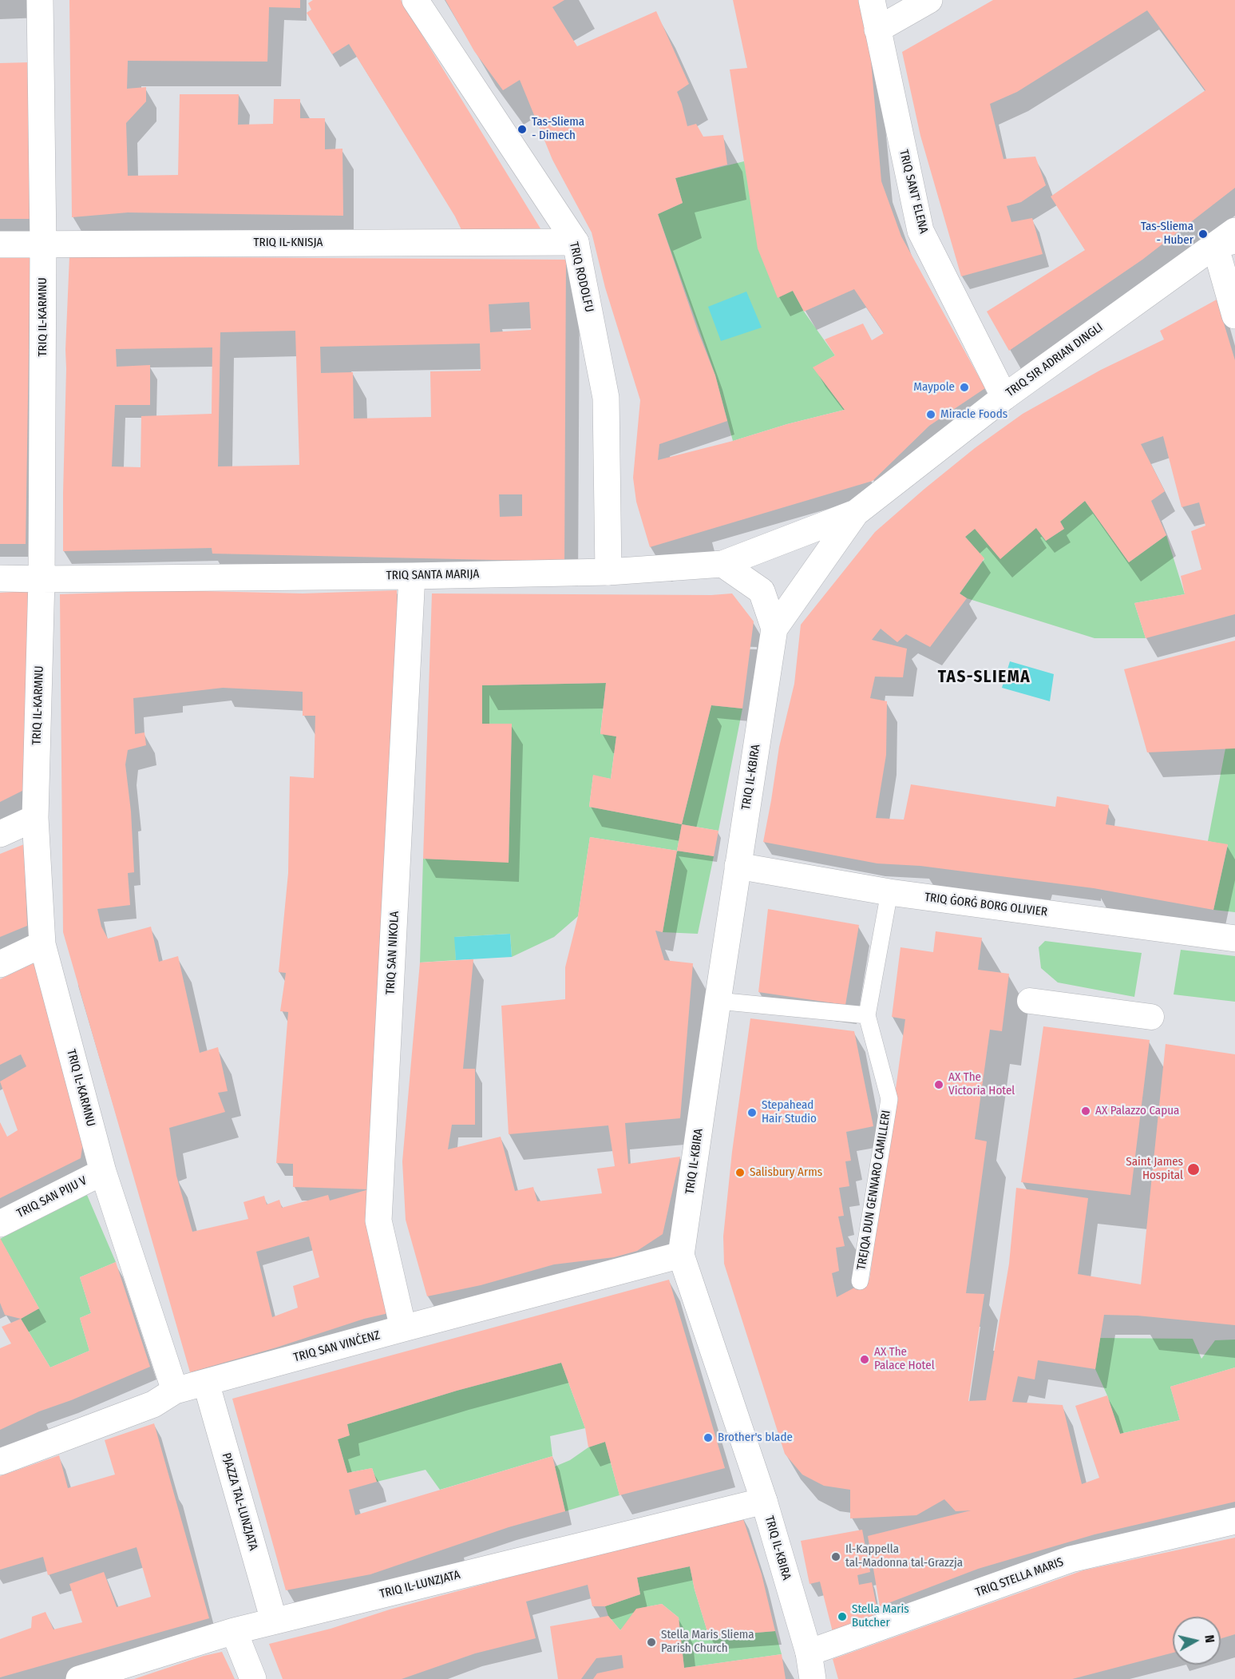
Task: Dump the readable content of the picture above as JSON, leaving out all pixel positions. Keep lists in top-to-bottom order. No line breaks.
{"streets":{"street":["TRIQ SANT' ELENA","TRIQ IL-KNISJA","TRIQ RODOLFU","TRIQ IL-KARMNU","TRIQ SIR ADRIAN DINGLI","TRIQ SANTA MARIJA","TRIQ IL-KBIRA","TRIQ ĠORĠ BORG OLIVIER","TRIQ SAN NIKOLA","TRIQ SAN PIJU V","TRIQ SAN VINĊENZ","PJAZZA TAL-LUNZJATA","TRIQ STELLA MARIS","TRIQ IL-LUNZJATA"],"lane":["TREJQA DUN GENNARO CAMILLERI"]},"crossings":[["TRIQ SANT' ELENA","TRIQ SIR ADRIAN DINGLI"],["TRIQ IL-KNISJA","TRIQ RODOLFU"],["TRIQ IL-KNISJA","TRIQ IL-KARMNU"],["TRIQ RODOLFU","TRIQ SANTA MARIJA"],["TRIQ IL-KARMNU","TRIQ SANTA MARIJA"],["TRIQ IL-KARMNU","TRIQ SAN PIJU V"],["TRIQ IL-KARMNU","TRIQ SAN VINĊENZ"],["TRIQ SIR ADRIAN DINGLI","TRIQ SANTA MARIJA"],["TRIQ SIR ADRIAN DINGLI","TRIQ IL-KBIRA"],["TRIQ SANTA MARIJA","TRIQ IL-KBIRA"],["TRIQ SANTA MARIJA","TRIQ SAN NIKOLA"],["TRIQ IL-KBIRA","TRIQ ĠORĠ BORG OLIVIER"],["TRIQ IL-KBIRA","TRIQ SAN VINĊENZ"],["TRIQ IL-KBIRA","TRIQ STELLA MARIS"],["TRIQ IL-KBIRA","TRIQ IL-LUNZJATA"],["TRIQ ĠORĠ BORG OLIVIER","TREJQA DUN GENNARO CAMILLERI"],["TRIQ SAN NIKOLA","TRIQ SAN VINĊENZ"],["TRIQ SAN VINĊENZ","PJAZZA TAL-LUNZJATA"],["PJAZZA TAL-LUNZJATA","TRIQ IL-LUNZJATA"]],"districts":["TAS-SLIEMA"],"places":["Tas-Sliema - Dimech","Tas-Sliema - Huber","Maypole","Miracle Foods","AX The Victoria Hotel","AX Palazzo Capua","Stepahead Hair Studio","Saint James Hospital","Salisbury Arms","AX The Palace Hotel","Brother's blade","Il-Kappella tal-Madonna tal-Grazzja","Stella Maris Butcher","Stella Maris Sliema Parish Church"],"north":"right"}
